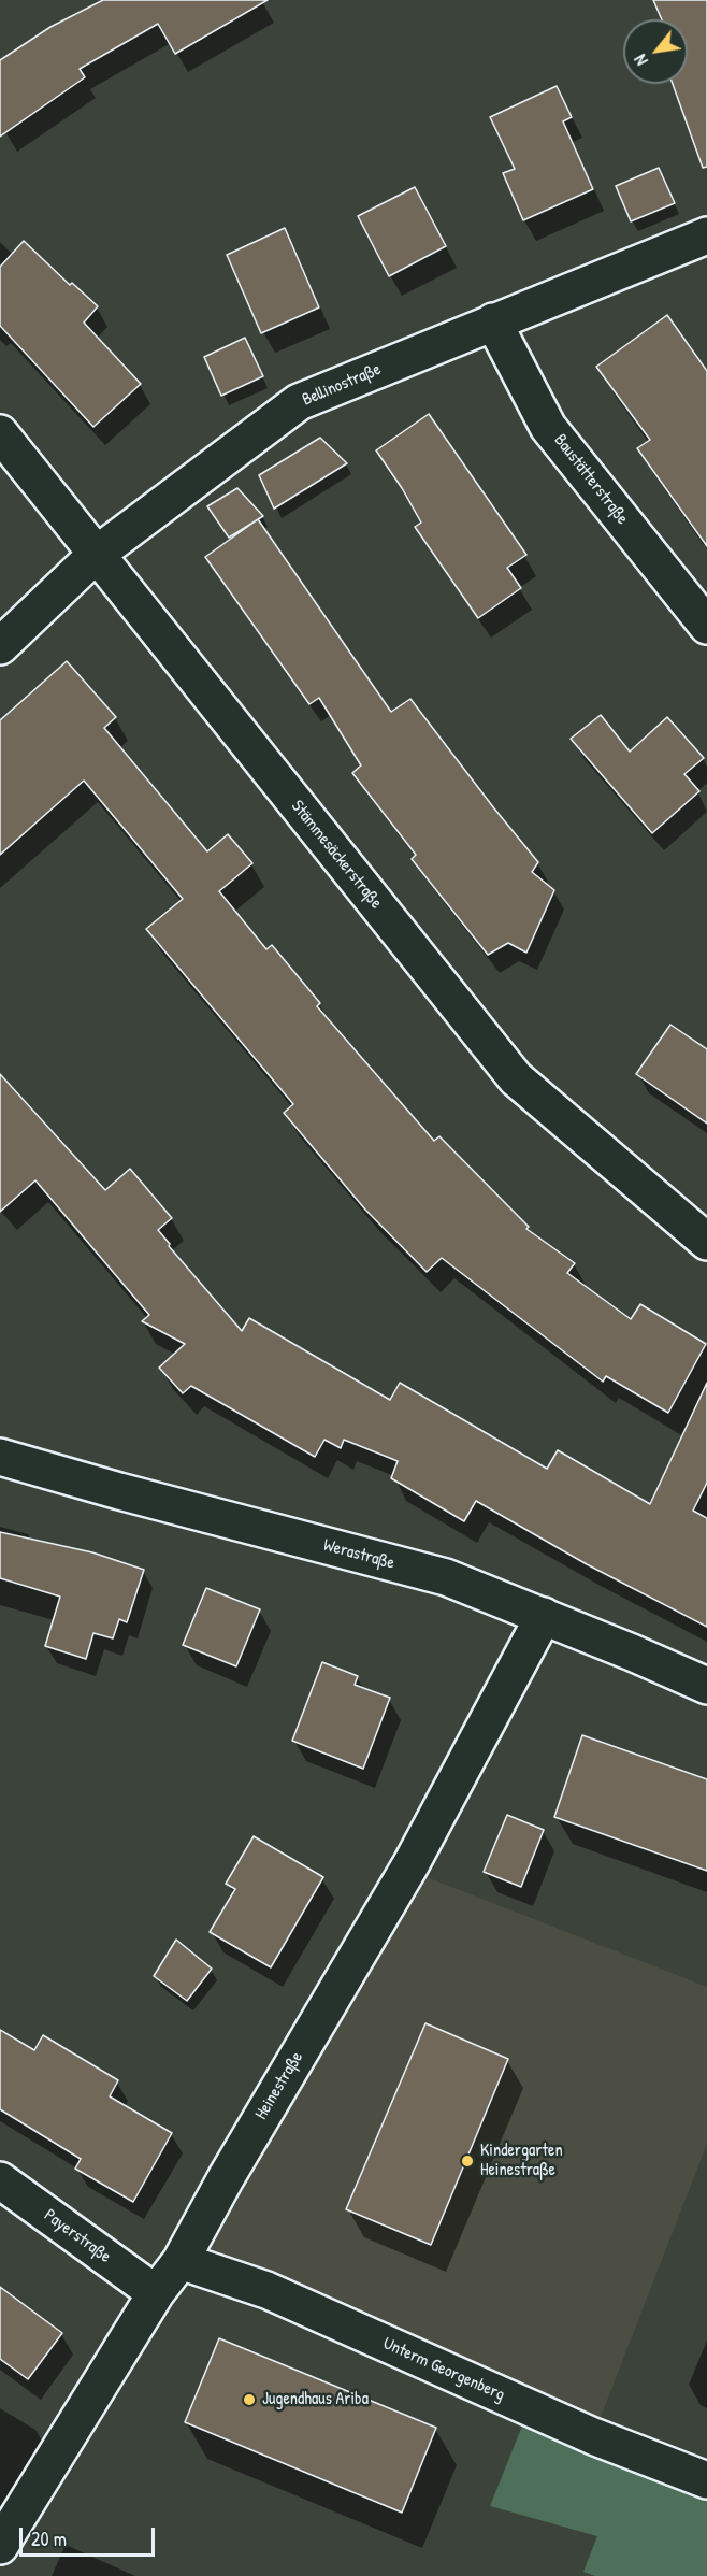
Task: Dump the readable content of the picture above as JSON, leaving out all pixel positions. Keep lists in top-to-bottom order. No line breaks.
{"streets":{"street":["Bellinostraße","Baustätterstraße","Stämmesäckerstraße","Werastraße","Heinestraße","Payerstraße","Unterm Georgenberg"]},"crossings":[["Bellinostraße","Baustätterstraße"],["Bellinostraße","Stämmesäckerstraße"],["Werastraße","Heinestraße"],["Heinestraße","Payerstraße"],["Heinestraße","Unterm Georgenberg"]],"places":["Kindergarten Heinestraße","Jugendhaus Ariba"],"scale_bar":"20 m","north":"bottom left"}
